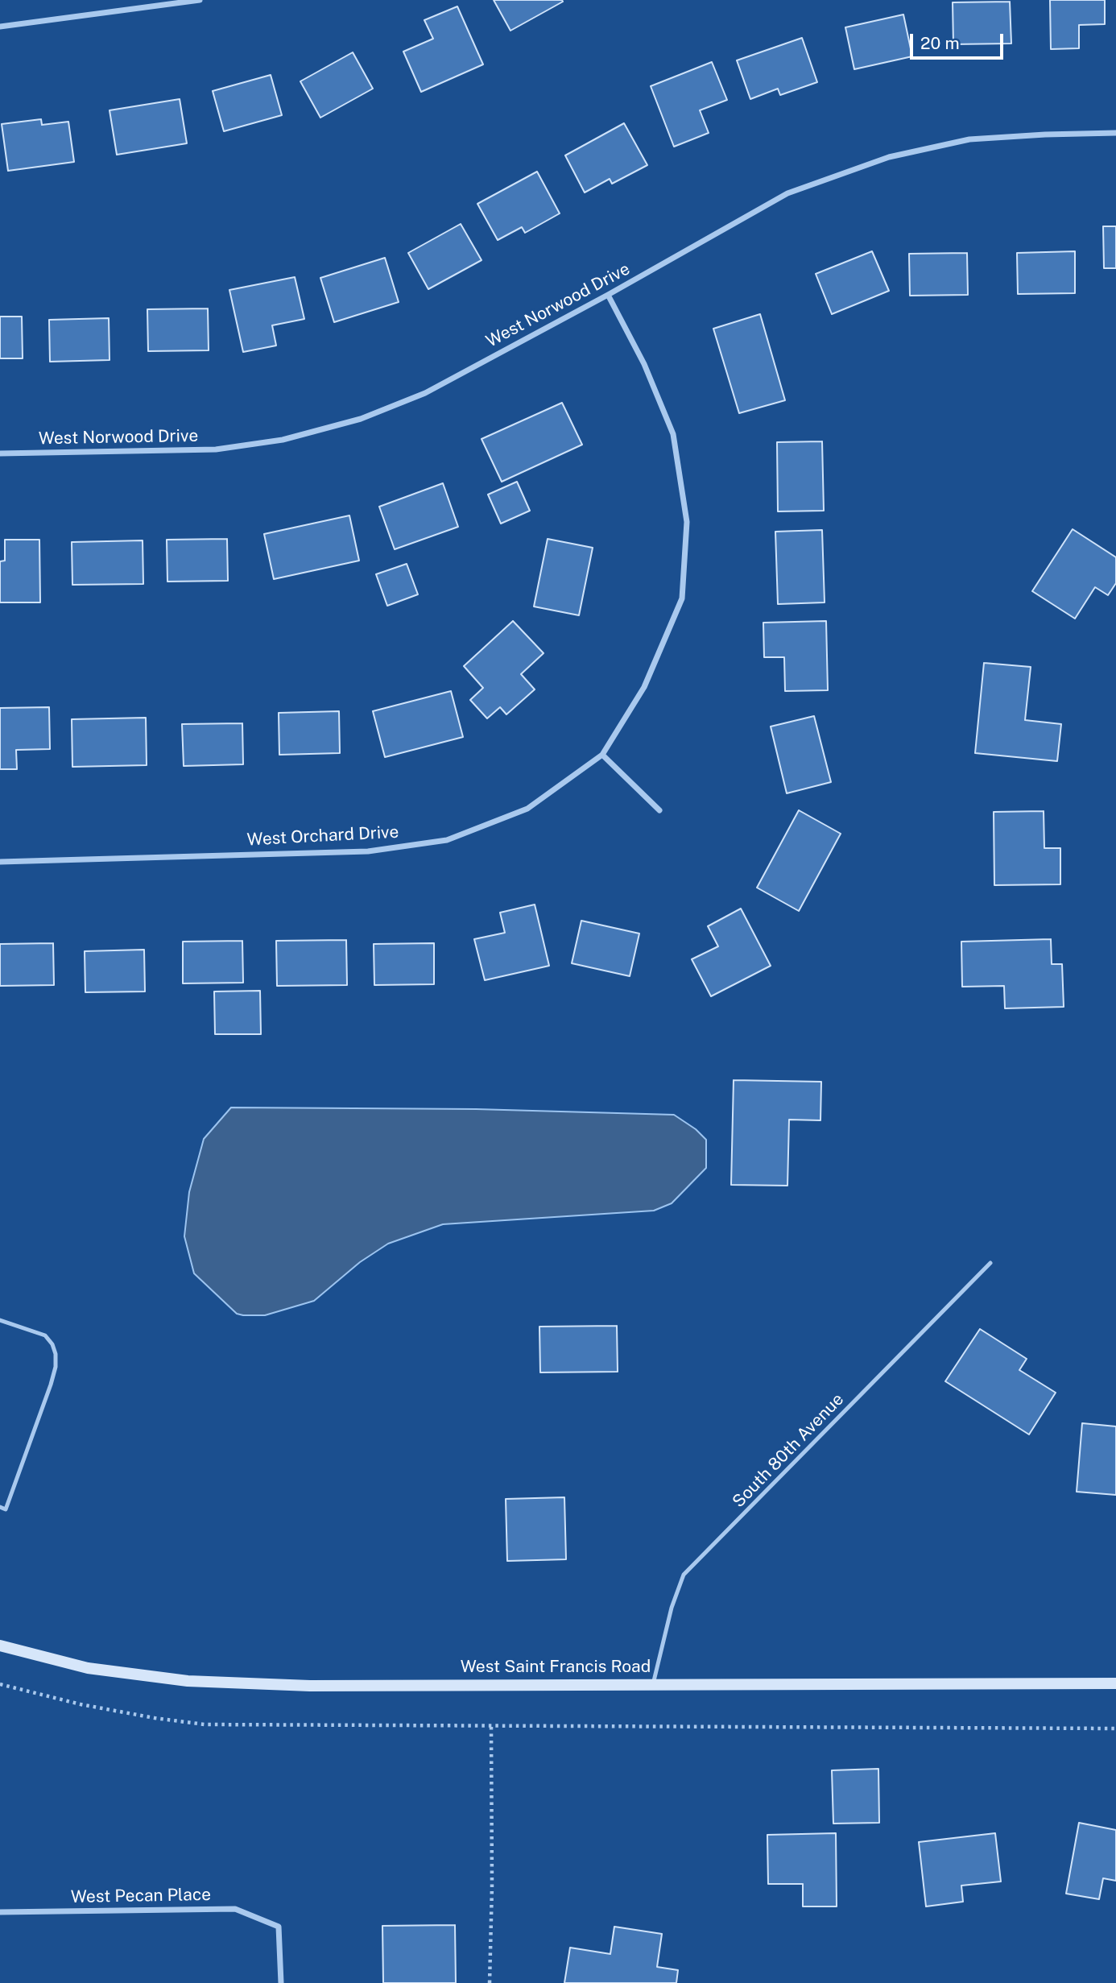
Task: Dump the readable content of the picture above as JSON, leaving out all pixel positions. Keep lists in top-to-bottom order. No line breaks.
{"streets":{"street":["West Norwood Drive","West Orchard Drive","West Saint Francis Road","West Pecan Place"],"lane":["South 80th Avenue"]},"crossings":[["West Norwood Drive","West Orchard Drive"],["South 80th Avenue","West Saint Francis Road"]],"scale_bar":"20 m"}
